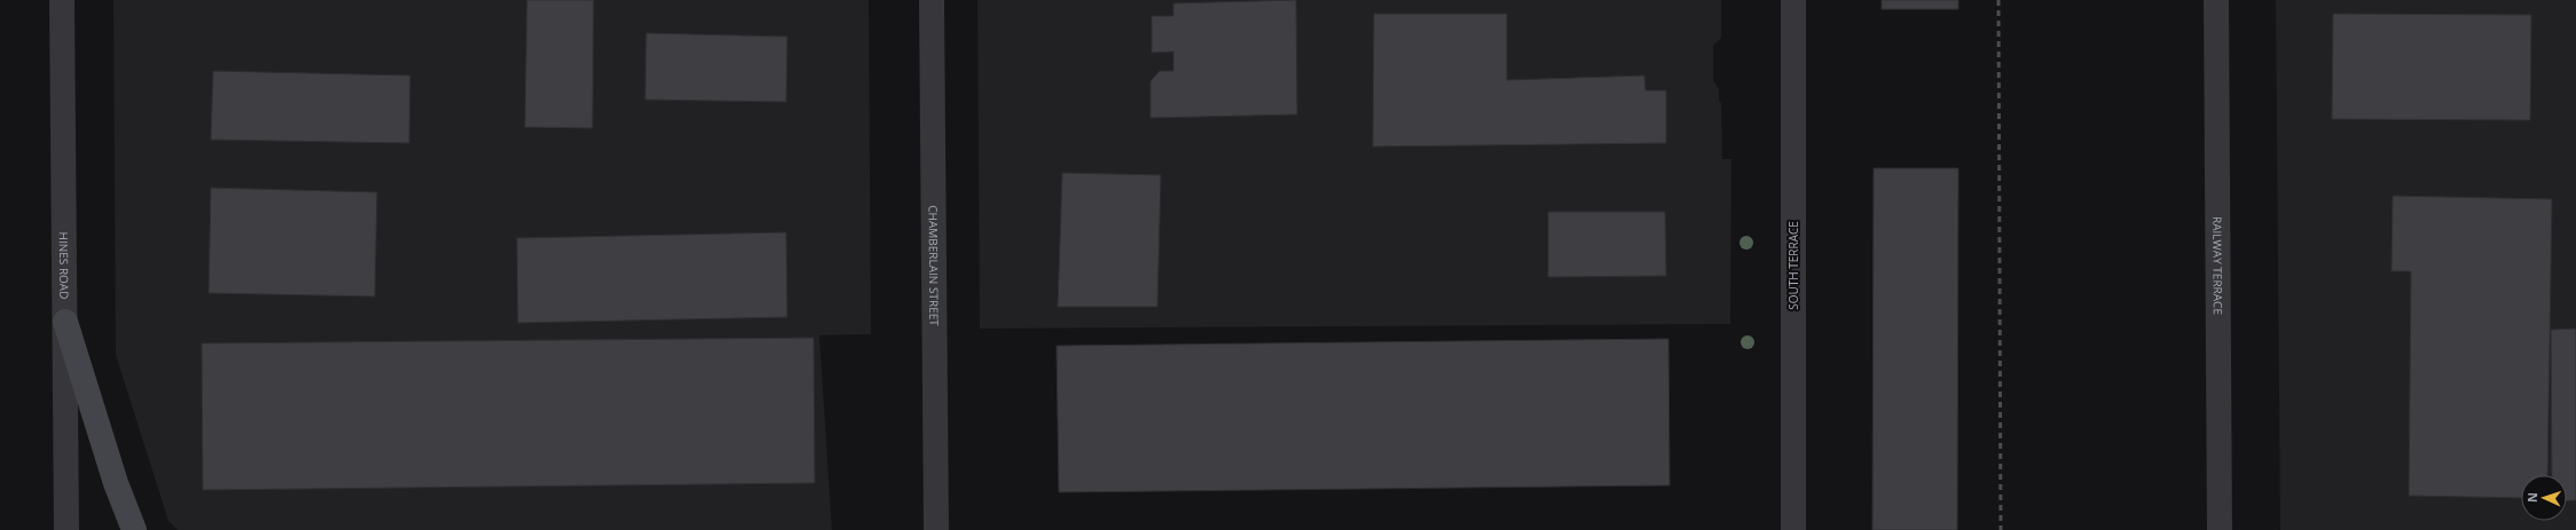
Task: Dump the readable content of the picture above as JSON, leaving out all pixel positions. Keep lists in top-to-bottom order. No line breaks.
{"streets":{"street":["HINES ROAD","CHAMBERLAIN STREET","SOUTH TERRACE","RAILWAY TERRACE"]},"north":"left"}
